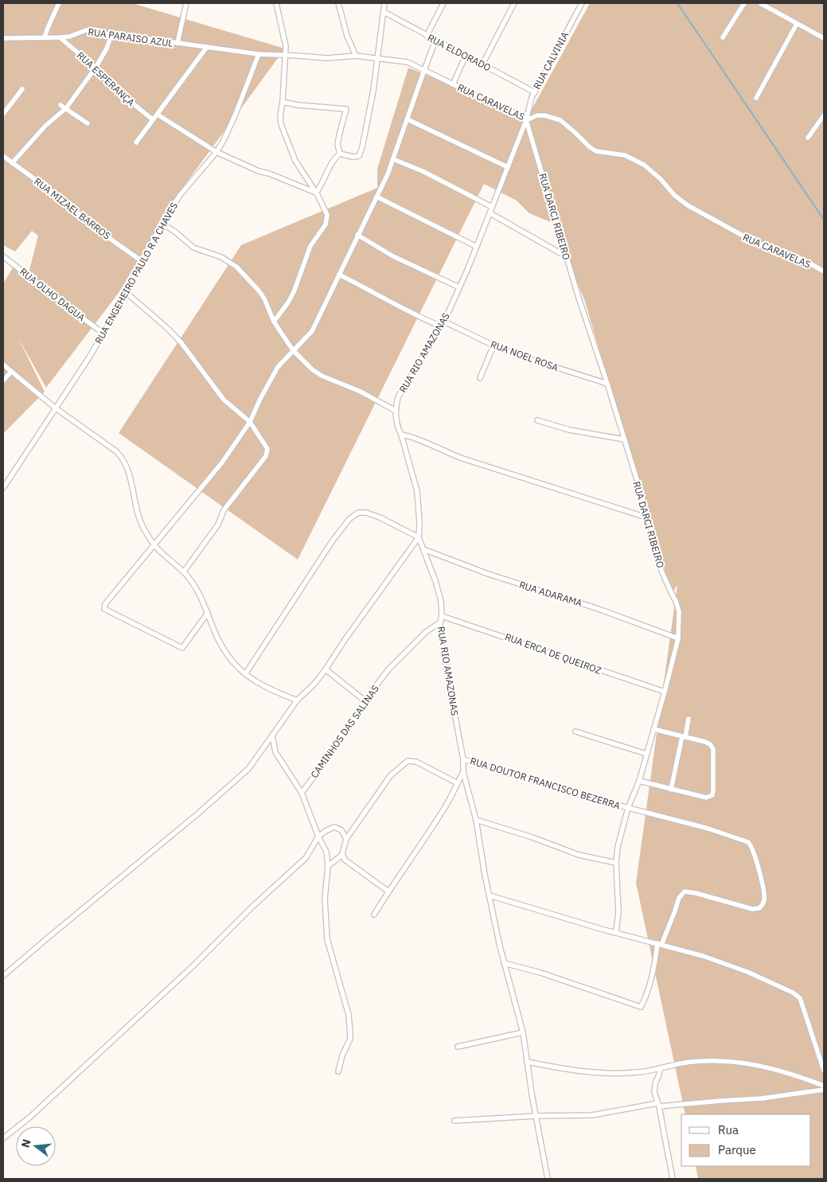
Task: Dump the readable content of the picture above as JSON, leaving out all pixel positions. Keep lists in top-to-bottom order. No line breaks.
{"streets":{"street":["RUA PARAISO AZUL","RUA ELDORADO","RUA CALVINIA","RUA ESPERANÇA","RUA CARAVELAS","RUA MIZAEL BARROS","RUA DARCI RIBEIRO","RUA ENGEHEIRO PAULO R A CHAVES","RUA OLHO DAGUA","RUA RIO AMAZONAS","RUA NOEL ROSA","RUA ADARAMA","RUA ERCA DE QUEIROZ","CAMINHOS DAS SALINAS","RUA DOUTOR FRANCISCO BEZERRA"]},"crossings":[["RUA PARAISO AZUL","RUA ESPERANÇA"],["RUA PARAISO AZUL","RUA CARAVELAS"],["RUA PARAISO AZUL","RUA ENGEHEIRO PAULO R A CHAVES"],["RUA ELDORADO","RUA CALVINIA"],["RUA CALVINIA","RUA CARAVELAS"],["RUA CALVINIA","RUA DARCI RIBEIRO"],["RUA CALVINIA","RUA RIO AMAZONAS"],["RUA CARAVELAS","RUA DARCI RIBEIRO"],["RUA CARAVELAS","RUA ENGEHEIRO PAULO R A CHAVES"],["RUA CARAVELAS","RUA RIO AMAZONAS"],["RUA MIZAEL BARROS","RUA ENGEHEIRO PAULO R A CHAVES"],["RUA DARCI RIBEIRO","RUA RIO AMAZONAS"],["RUA DARCI RIBEIRO","RUA NOEL ROSA"],["RUA DARCI RIBEIRO","RUA ADARAMA"],["RUA DARCI RIBEIRO","RUA ERCA DE QUEIROZ"],["RUA DARCI RIBEIRO","RUA DOUTOR FRANCISCO BEZERRA"],["RUA ENGEHEIRO PAULO R A CHAVES","RUA OLHO DAGUA"],["RUA RIO AMAZONAS","RUA NOEL ROSA"],["RUA RIO AMAZONAS","RUA ADARAMA"],["RUA RIO AMAZONAS","RUA ERCA DE QUEIROZ"],["RUA RIO AMAZONAS","CAMINHOS DAS SALINAS"],["RUA RIO AMAZONAS","RUA DOUTOR FRANCISCO BEZERRA"]],"legend":["Rua","Parque"],"north":"left"}
